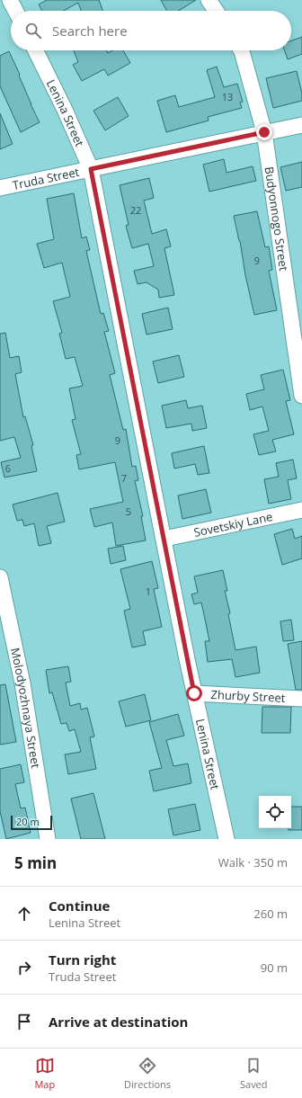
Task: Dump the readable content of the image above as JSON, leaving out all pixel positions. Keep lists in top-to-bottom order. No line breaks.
{"streets":{"street":["Lenina Street","Truda Street","Budyonnogo Street","Sovetskiy Lane","Zhurby Street","Molodyozhnaya Street"]},"crossings":[["Lenina Street","Truda Street"],["Lenina Street","Sovetskiy Lane"],["Lenina Street","Zhurby Street"],["Truda Street","Budyonnogo Street"]],"house_numbers":["13","22","9","9","6","7","5","1"],"scale_bar":"20 m","page":{"search":"Search here","scale":"20 m","heading":["5 min","Walk · 350 m"],"list":[["Continue","Lenina Street","260 m"],["Turn right","Truda Street","90 m"],"Arrive at destination"],"nav":["Map","Directions","Saved"]}}
